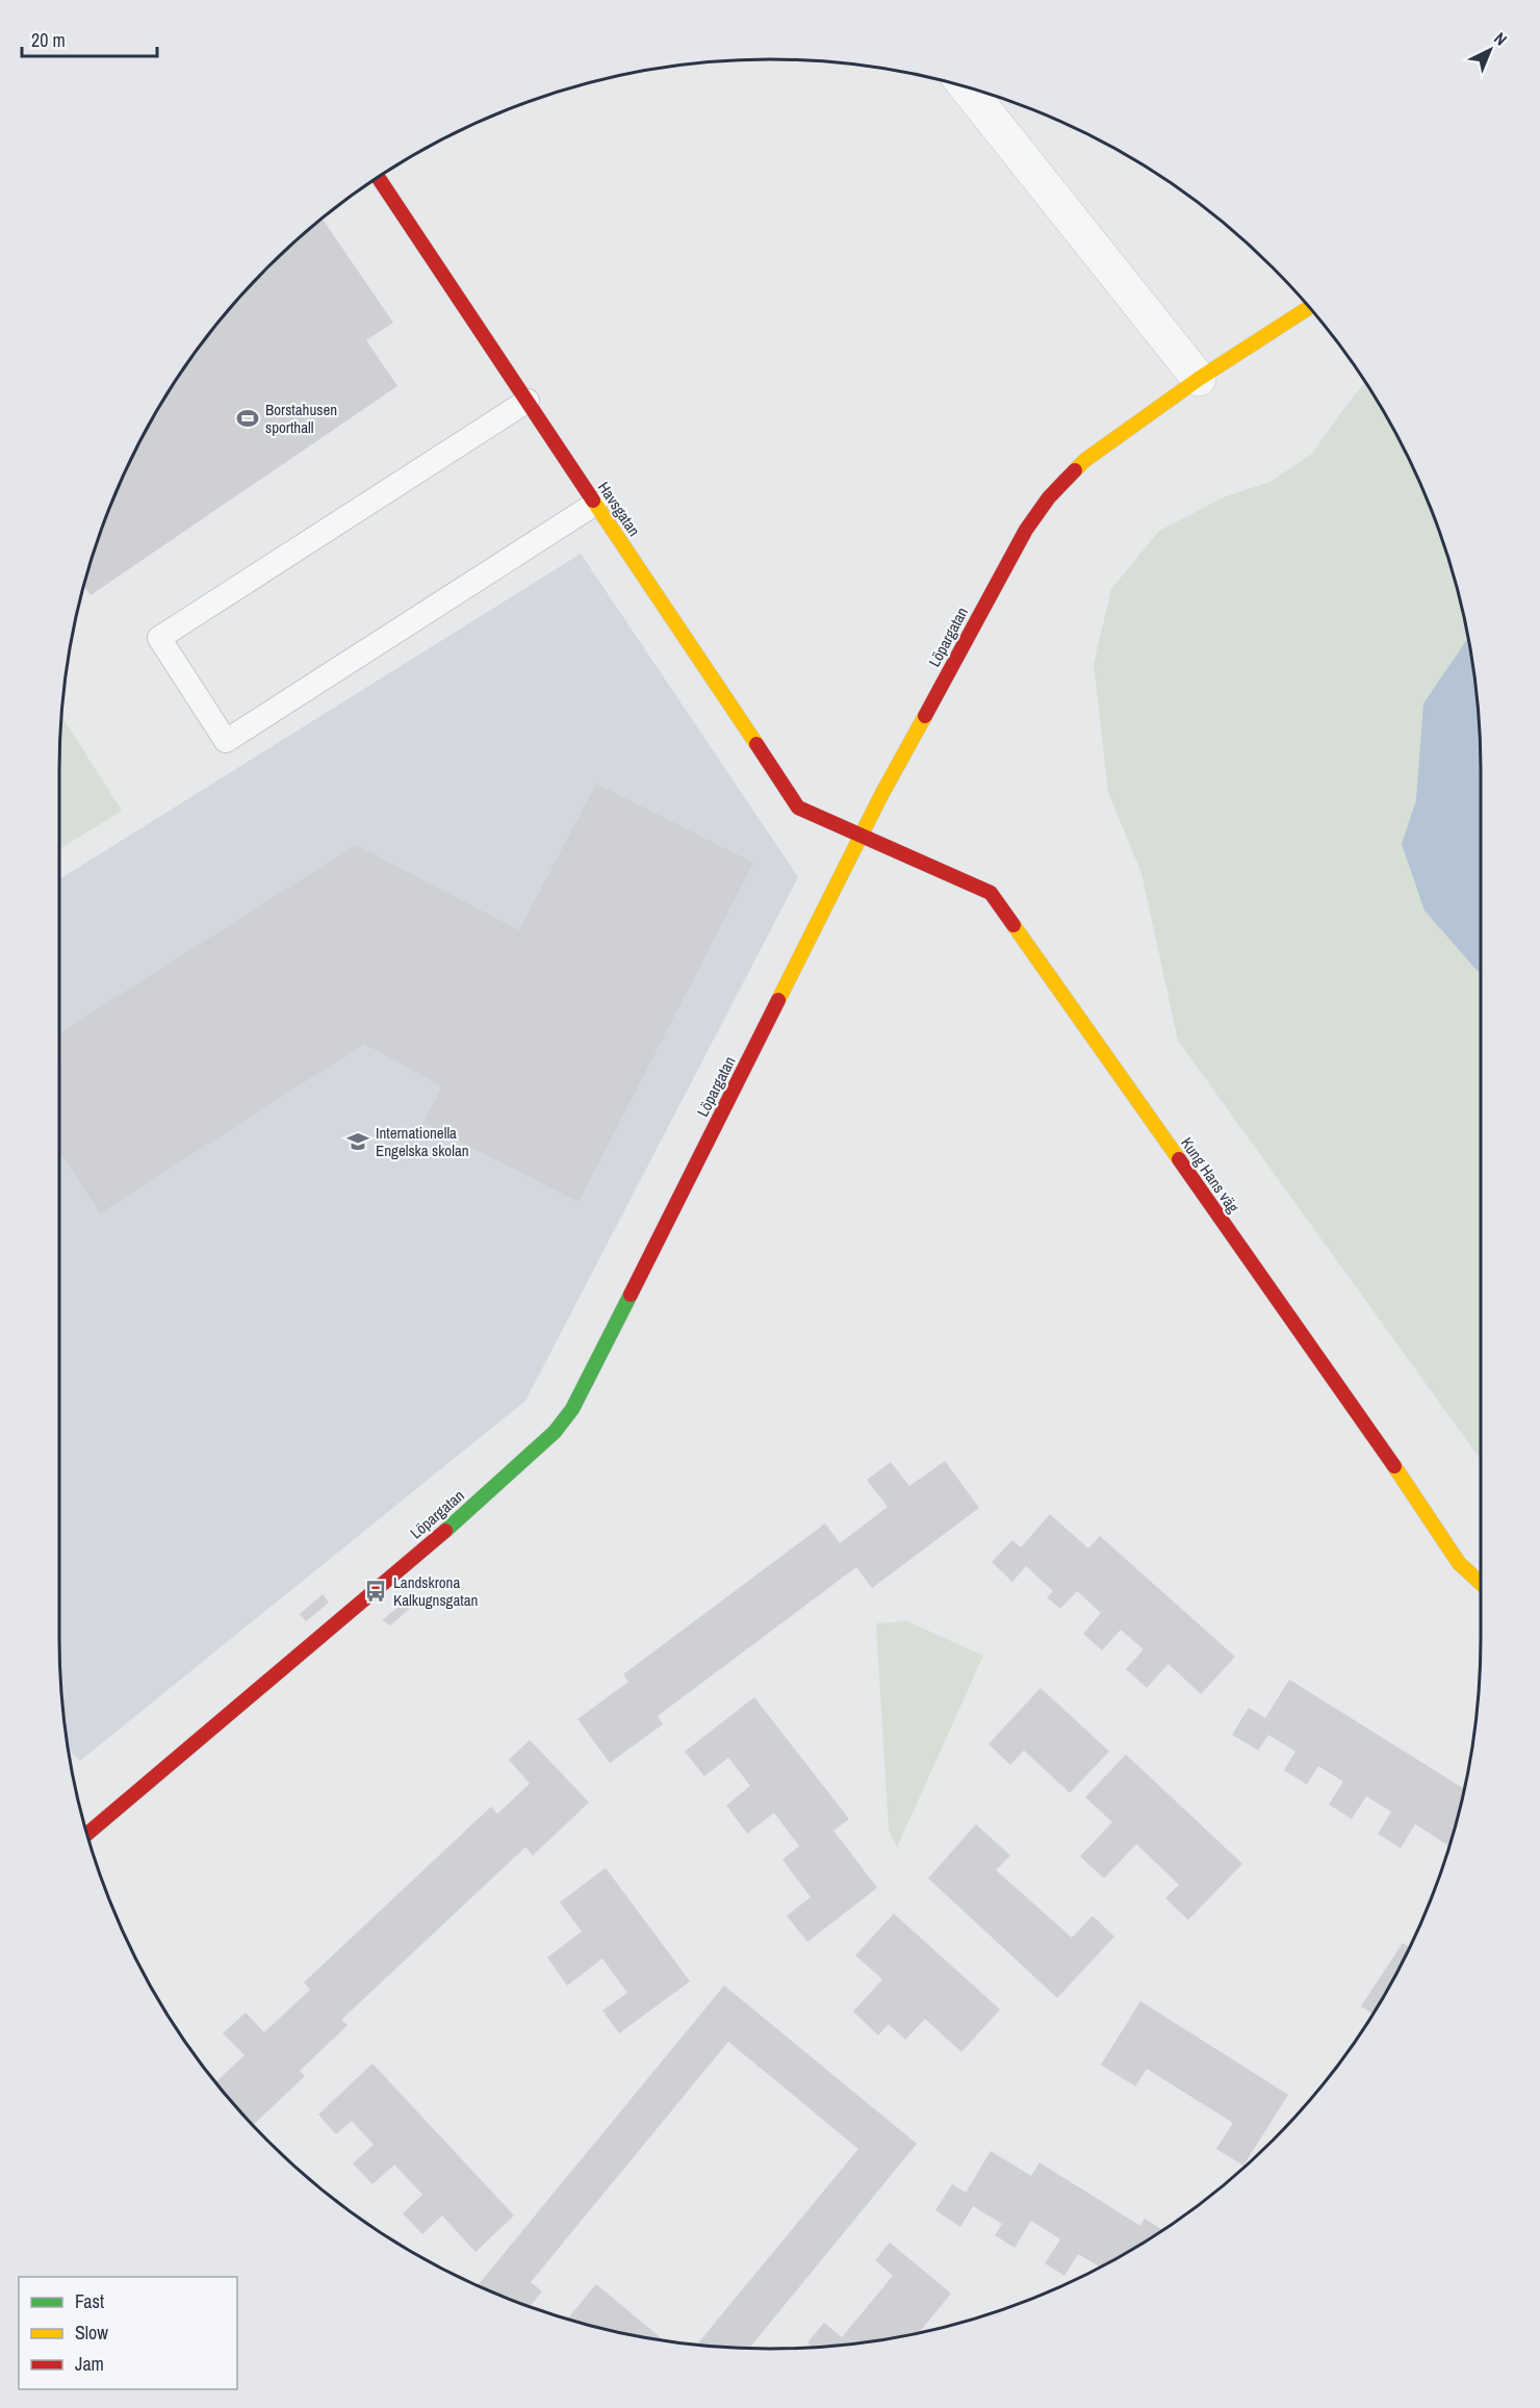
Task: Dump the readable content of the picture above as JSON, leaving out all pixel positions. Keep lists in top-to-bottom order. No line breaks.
{"streets":{"street":["Havsgatan","Löpargatan","Kung Hans väg"]},"crossings":[["Havsgatan","Löpargatan"],["Havsgatan","Kung Hans väg"],["Löpargatan","Kung Hans väg"]],"places":{"sports":["Borstahusen sporthall"],"school or university":["Internationella Engelska skolan"],"bus stop":["Landskrona Kalkugnsgatan"]},"legend":["Fast","Slow","Jam"],"scale_bar":"20 m","north":"top right"}
